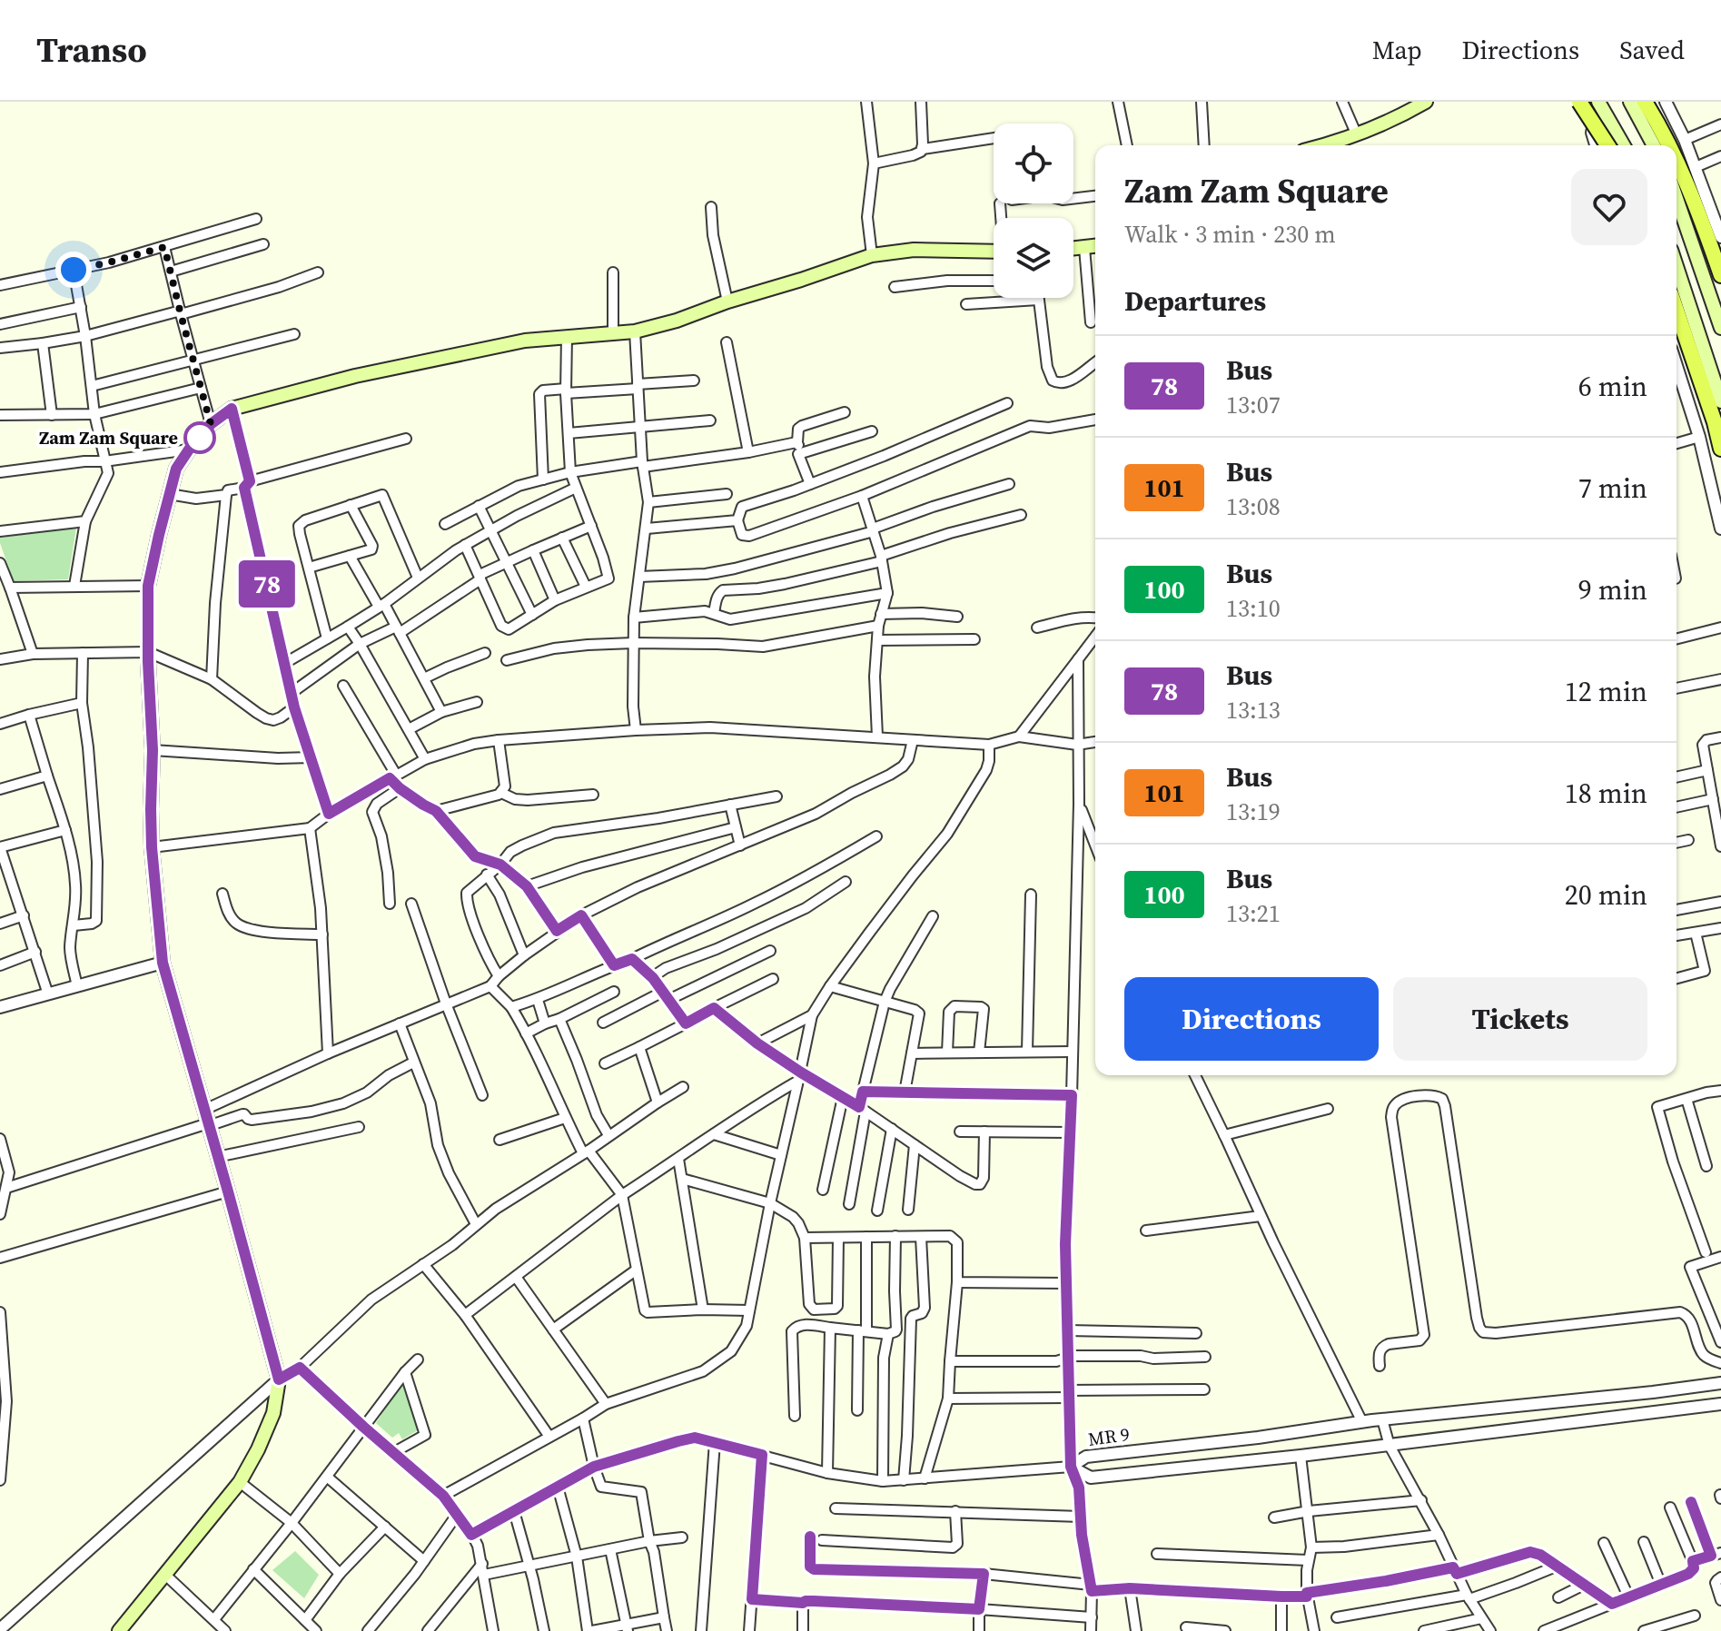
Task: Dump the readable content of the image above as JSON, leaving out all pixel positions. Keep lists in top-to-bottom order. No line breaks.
{"streets":{"street":["MR 9"]},"places":["Zam Zam Square"],"lines":["bus line 78"],"page":{"header":"Transo","nav":["Map","Directions","Saved"],"on_map":"78","heading":[["Zam Zam Square","Walk · 3 min · 230 m"],"Departures"],"list":[{"mark":"78","name":"Bus","note":"13:07","value":"6 min"},{"mark":"101","name":"Bus","note":"13:08","value":"7 min"},{"mark":"100","name":"Bus","note":"13:10","value":"9 min"},{"mark":"78","name":"Bus","note":"13:13","value":"12 min"},{"mark":"101","name":"Bus","note":"13:19","value":"18 min"},{"mark":"100","name":"Bus","note":"13:21","value":"20 min"}],"buttons":["Directions","Tickets"]}}
